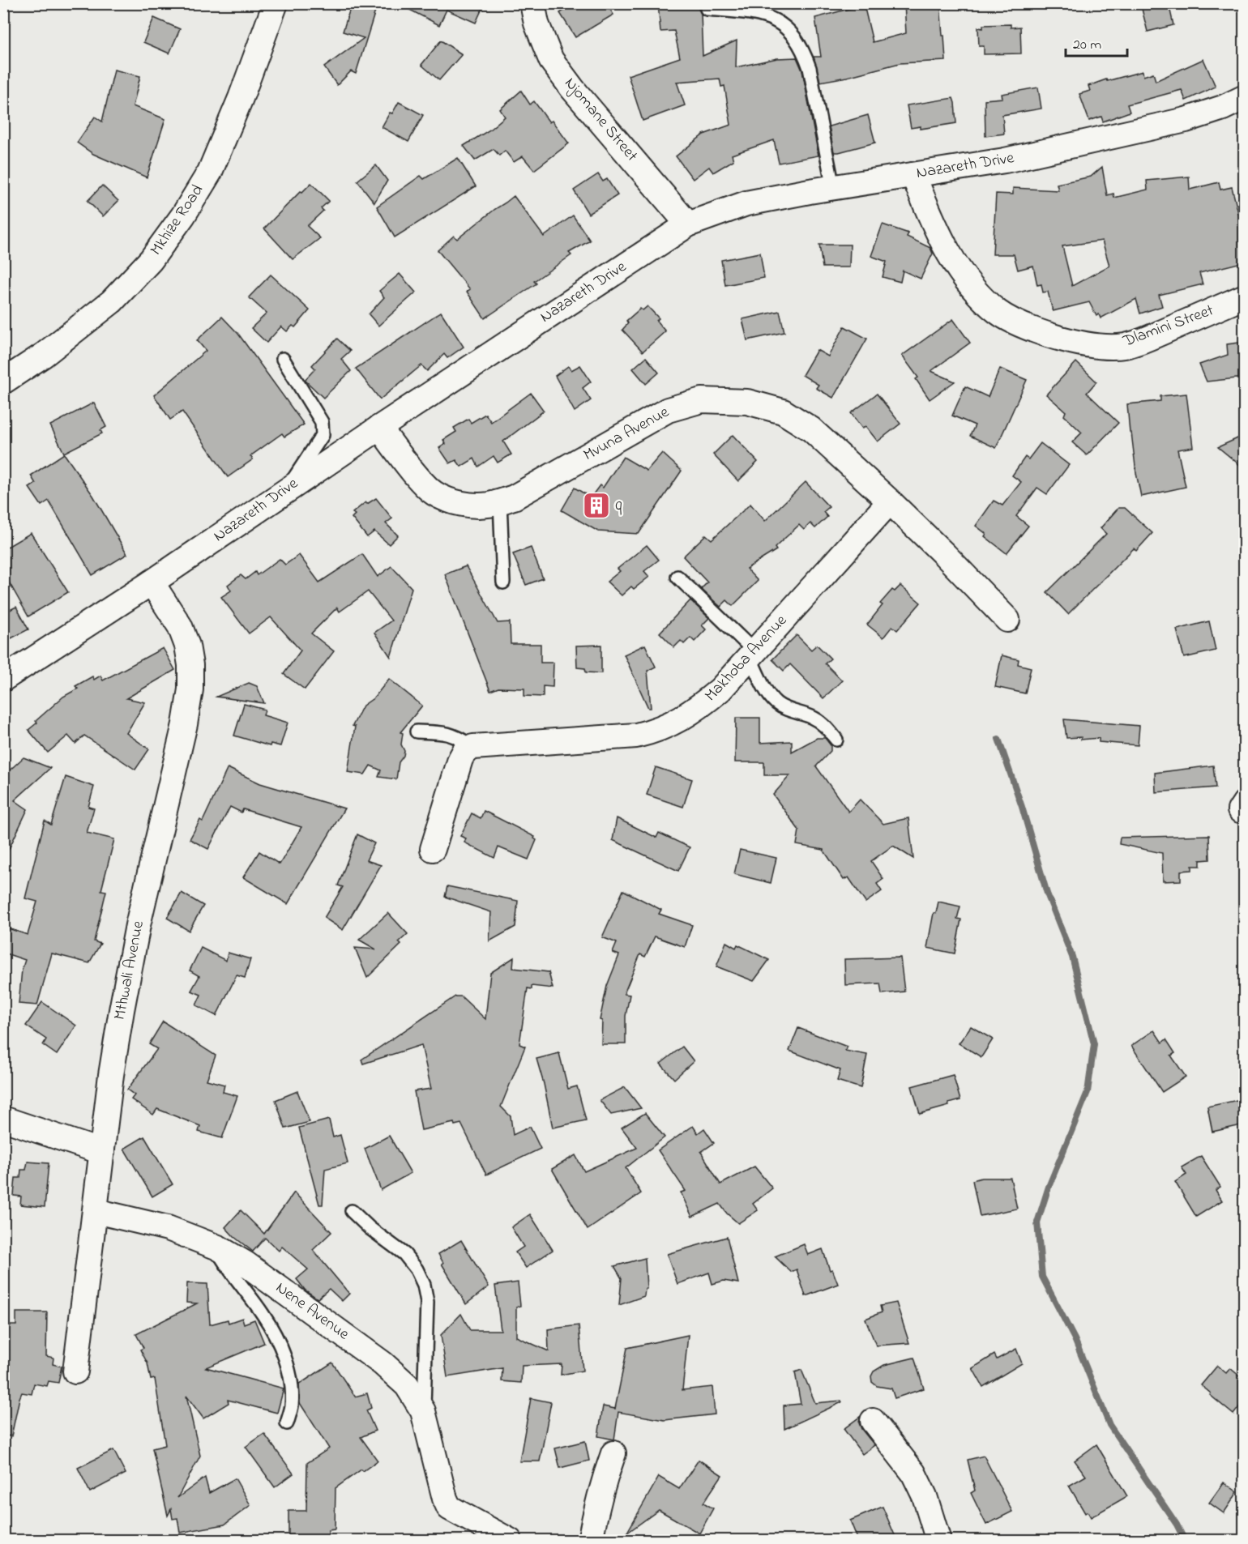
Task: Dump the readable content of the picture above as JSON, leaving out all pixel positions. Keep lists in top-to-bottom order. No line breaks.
{"streets":{"street":["Njomane Street","Nazareth Drive","Mkhize Road","Dlamini Street","Mvuna Avenue","Makhoba Avenue","Mthwali Avenue","Nene Avenue"]},"crossings":[["Njomane Street","Nazareth Drive"],["Nazareth Drive","Dlamini Street"],["Nazareth Drive","Mvuna Avenue"],["Nazareth Drive","Mthwali Avenue"],["Mvuna Avenue","Makhoba Avenue"],["Mthwali Avenue","Nene Avenue"]],"places":{"building":["q"]},"scale_bar":"20 m"}
